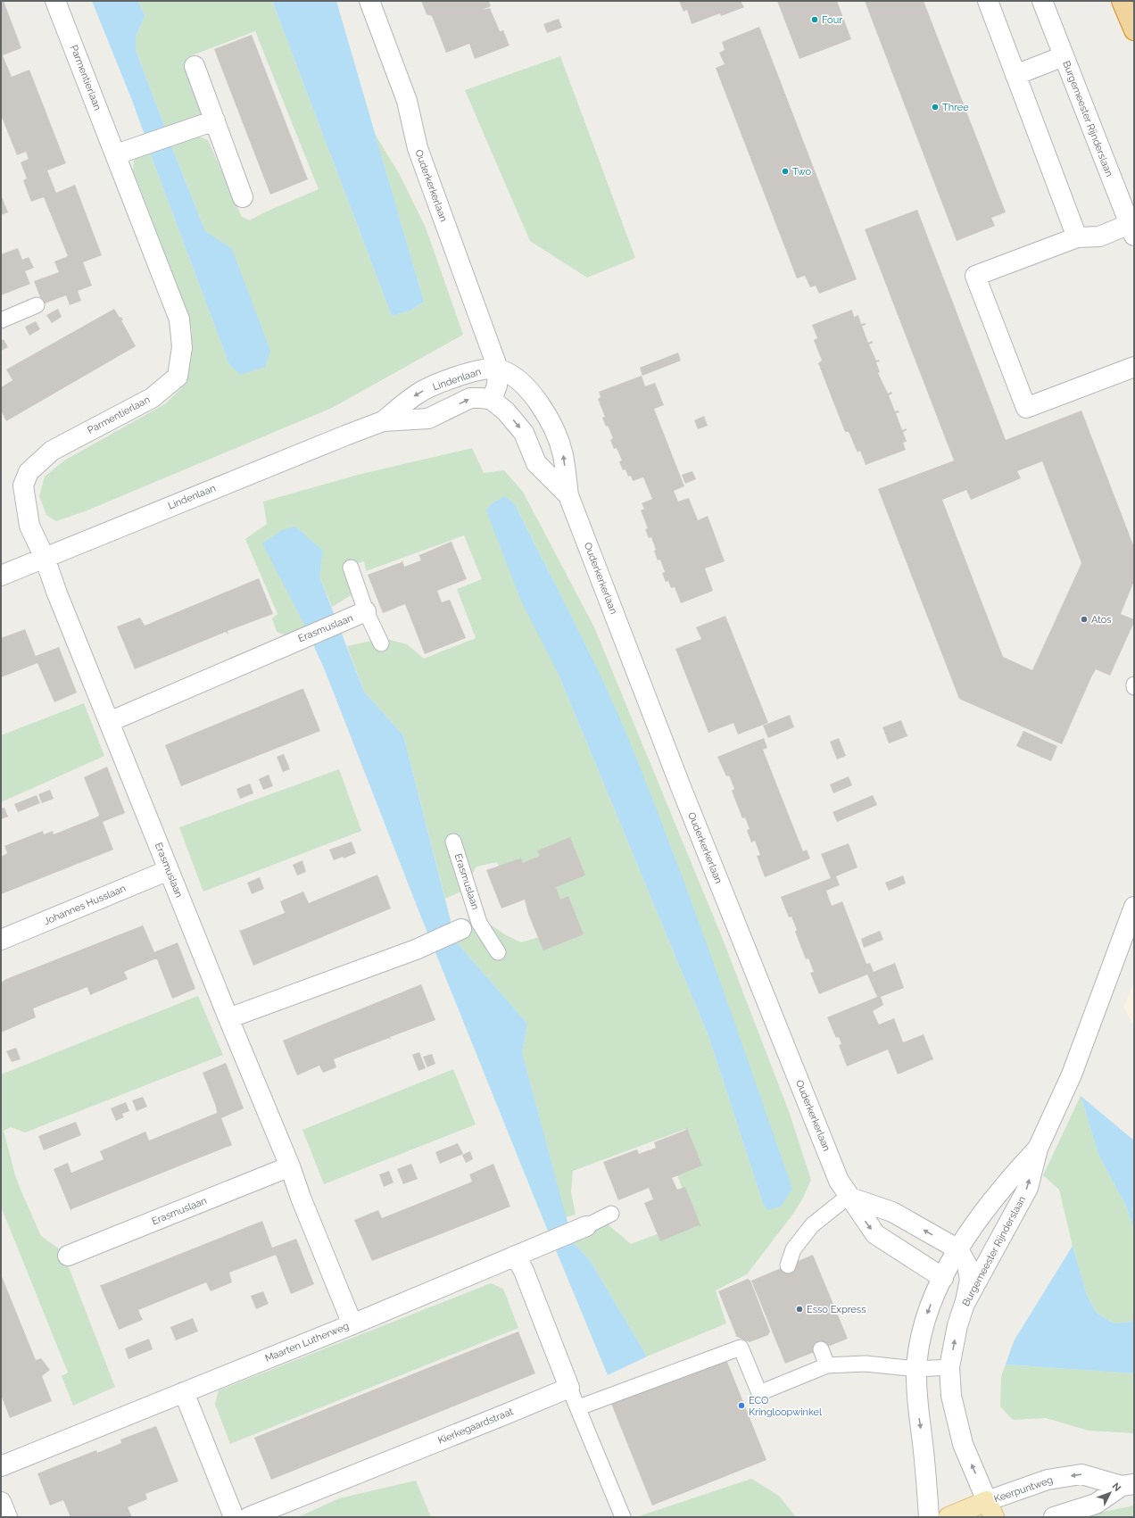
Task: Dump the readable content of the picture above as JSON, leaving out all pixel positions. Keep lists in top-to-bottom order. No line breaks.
{"streets":{"street":["Parmentierlaan","Burgemeester Rijnderslaan","Ouderkerkerlaan","Lindenlaan","Erasmuslaan","Johannes Husslaan","Maarten Lutherweg","Kierkegaardstraat","Keerpuntweg"]},"crossings":[["Parmentierlaan","Lindenlaan"],["Parmentierlaan","Erasmuslaan"],["Burgemeester Rijnderslaan","Ouderkerkerlaan"],["Burgemeester Rijnderslaan","Keerpuntweg"],["Ouderkerkerlaan","Lindenlaan"],["Lindenlaan","Erasmuslaan"],["Erasmuslaan","Johannes Husslaan"],["Erasmuslaan","Maarten Lutherweg"]],"places":["Four","Three","Two","Atos","Esso Express","ECO Kringloopwinkel"],"north":"top right"}
